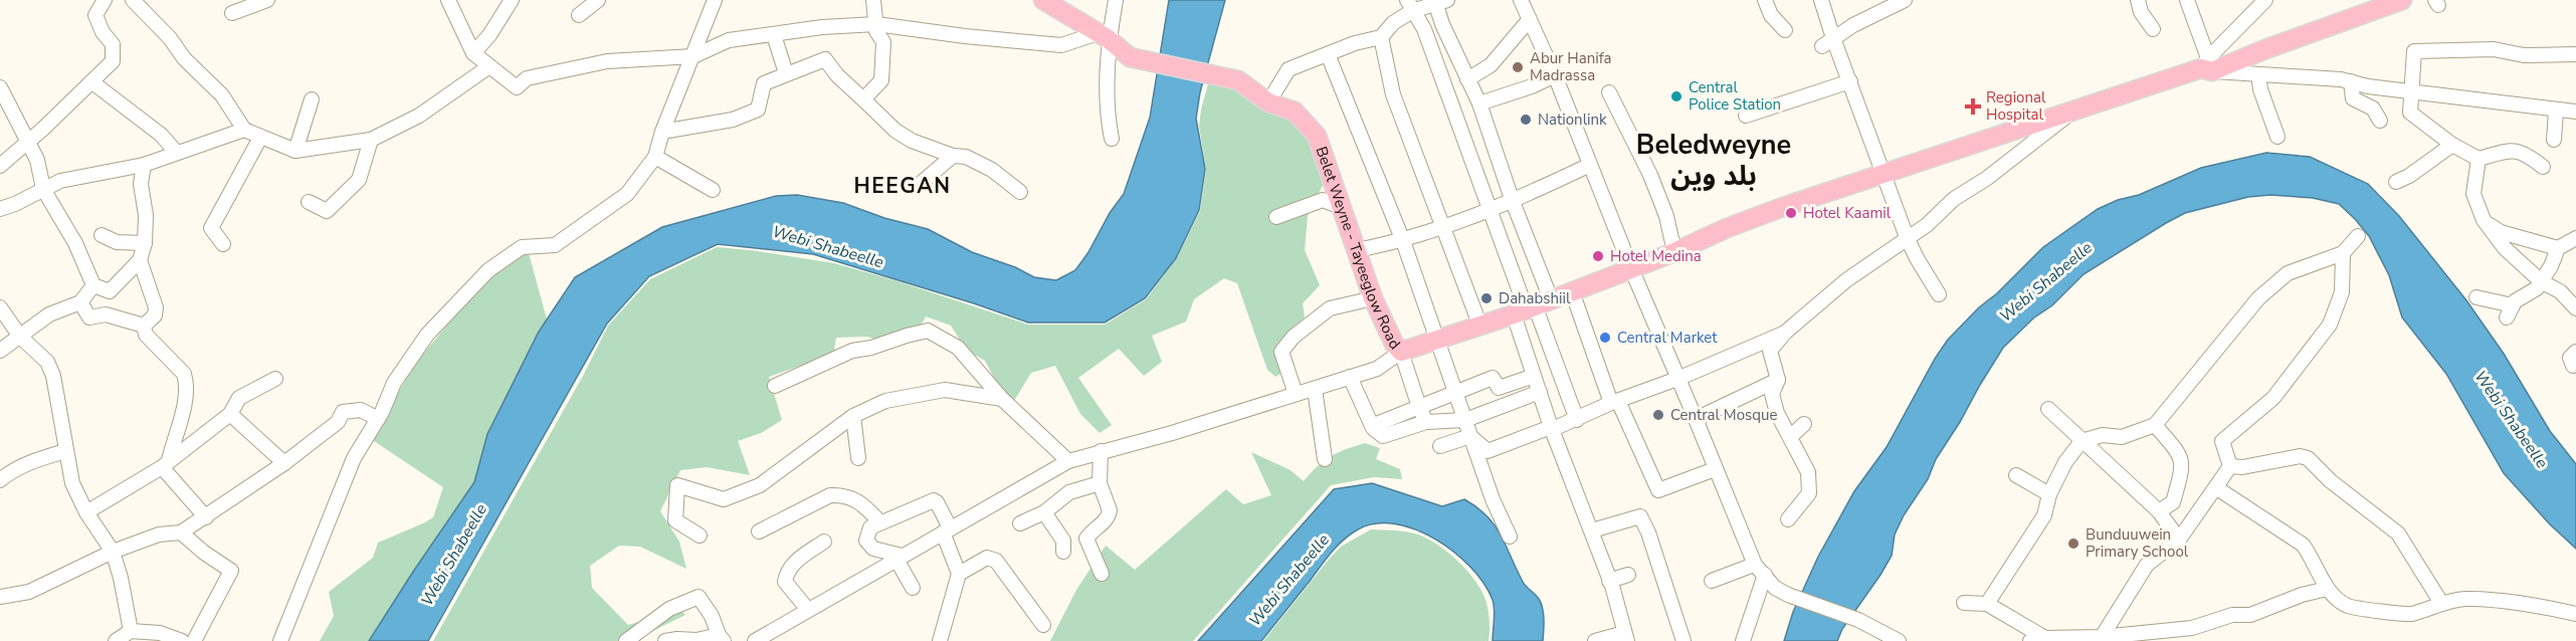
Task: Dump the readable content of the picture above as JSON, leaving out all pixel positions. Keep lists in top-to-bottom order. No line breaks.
{"streets":{"main road":["Belet Weyne - Tayeeglow Road"]},"districts":["Beledweyne بلد وين","HEEGAN"],"water":["Webi Shabeelle"],"places":{"other":["Abur Hanifa Madrassa","Central Police Station","Nationlink","Hotel Kaamil","Hotel Medina","Dahabshiil","Central Market","Central Mosque","Bunduuwein Primary School"],"health":["Regional Hospital"]}}
